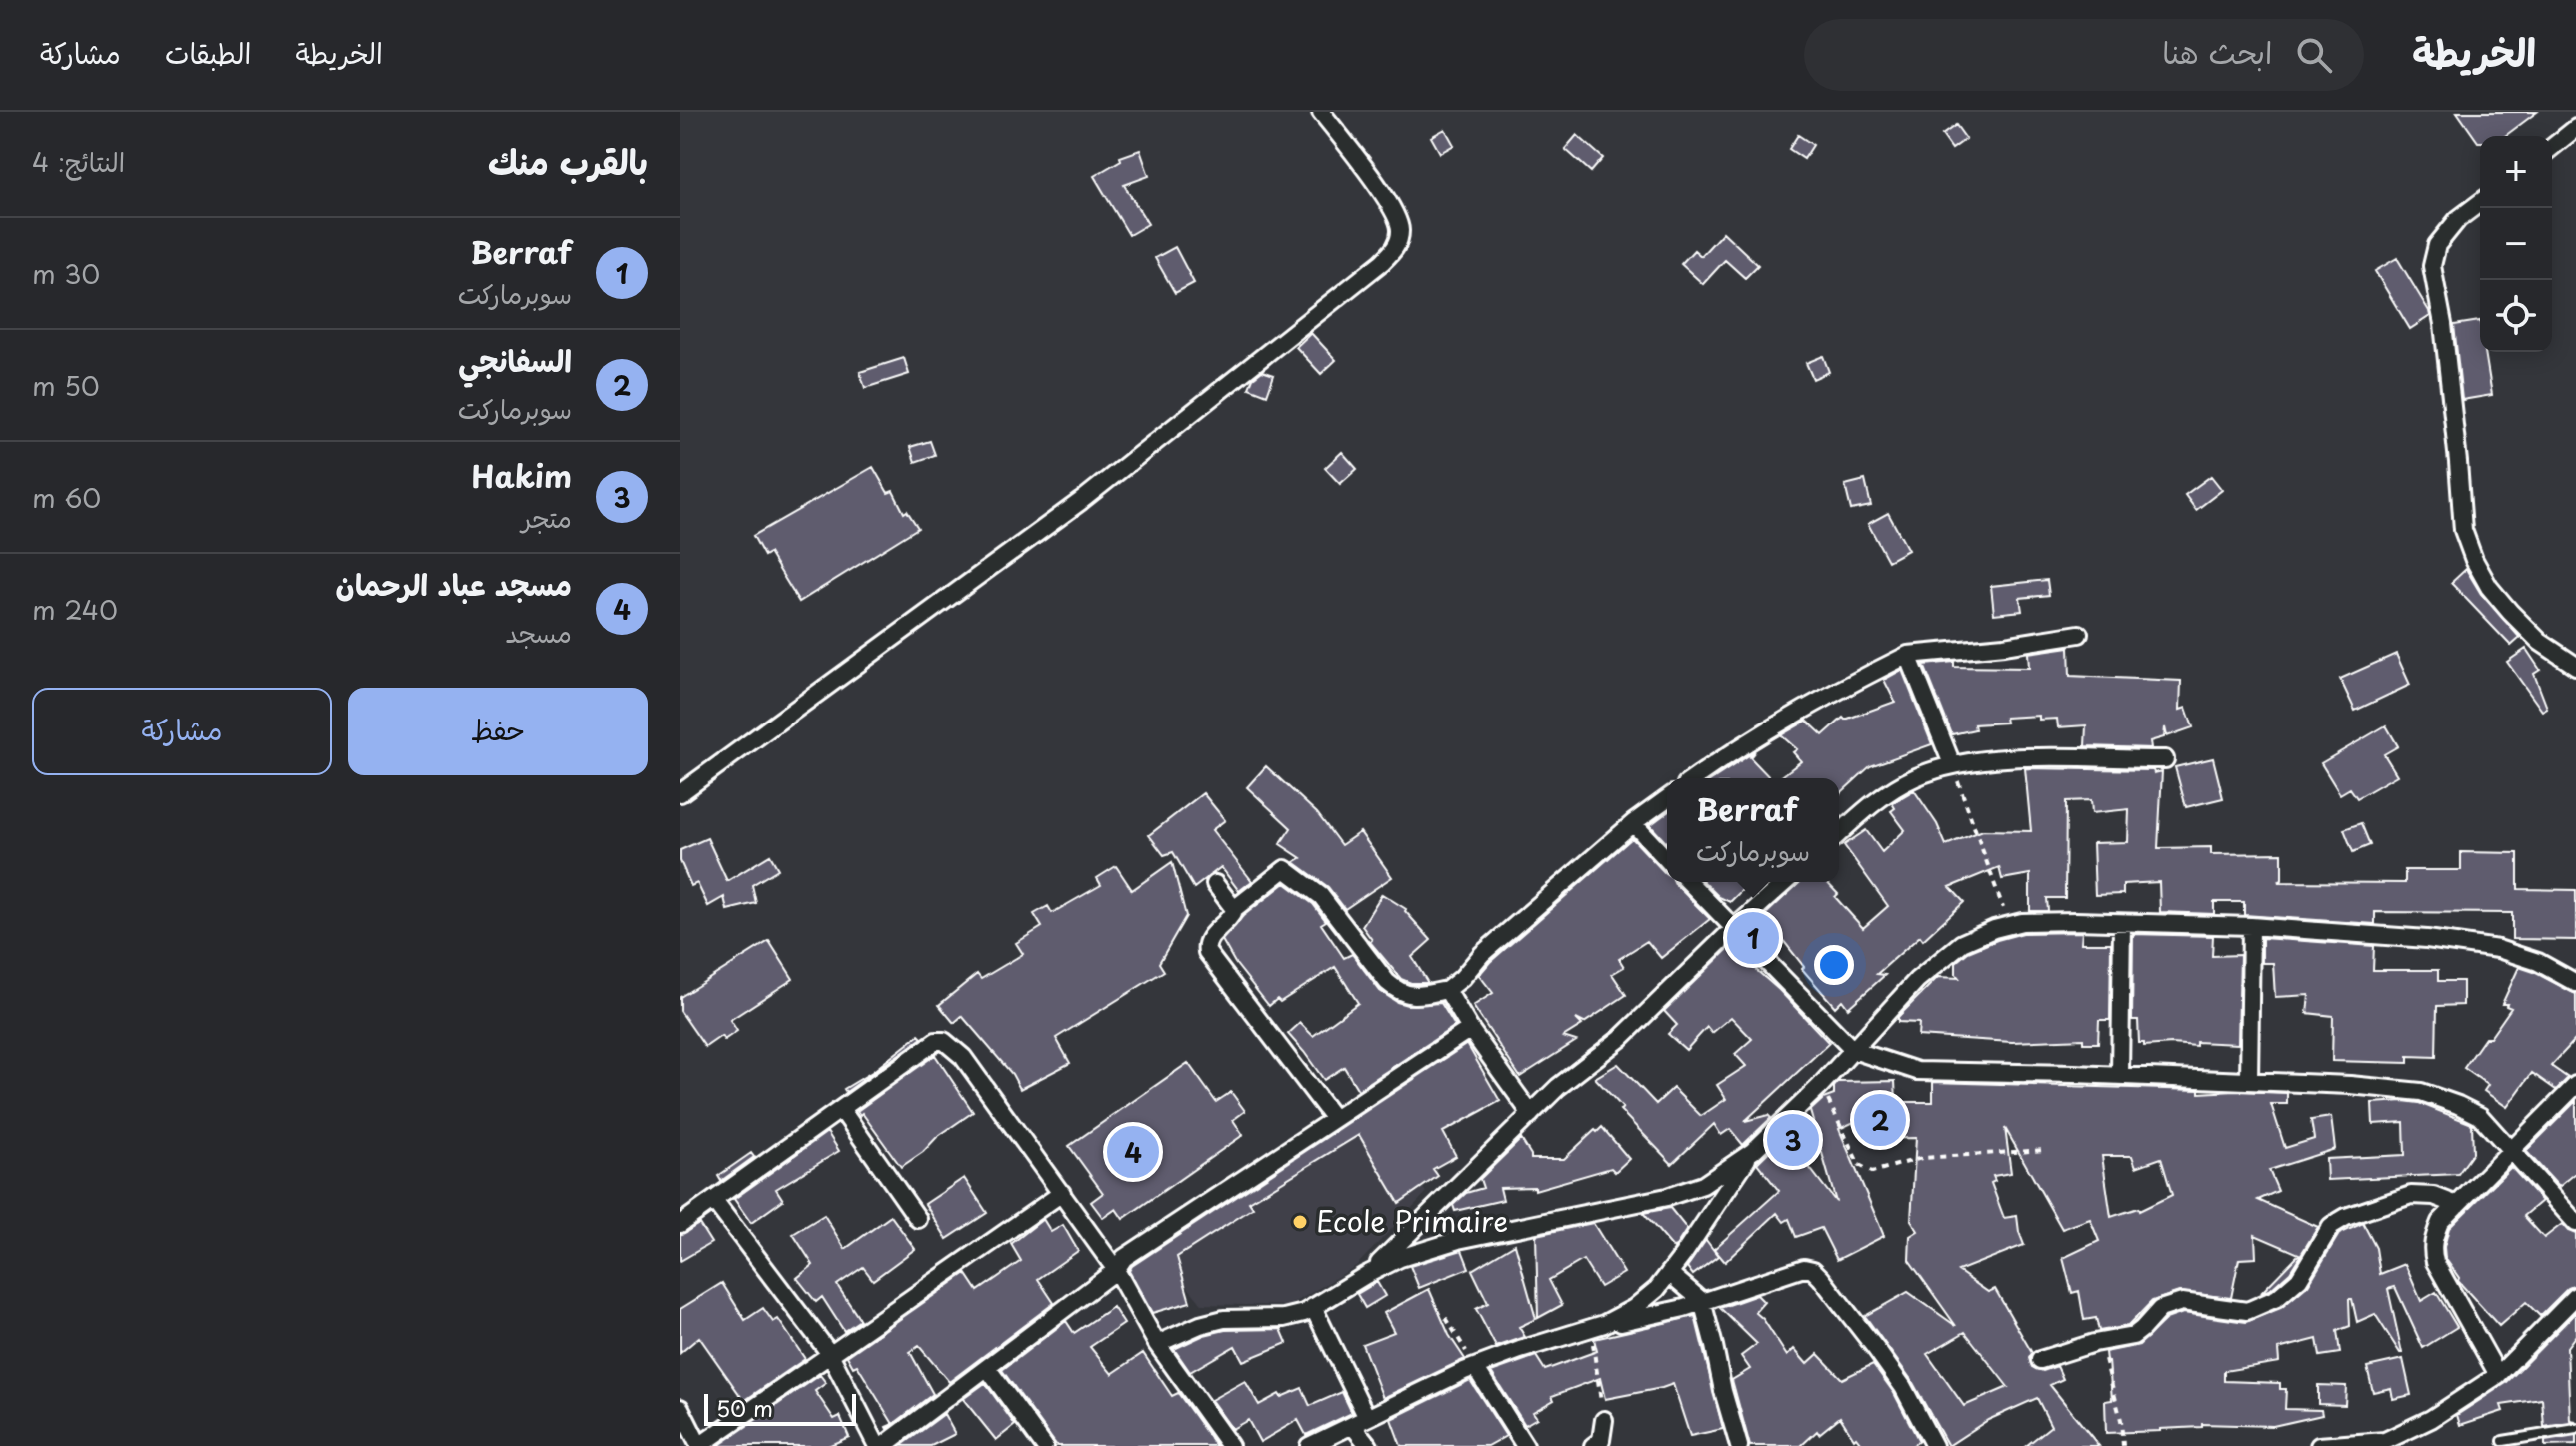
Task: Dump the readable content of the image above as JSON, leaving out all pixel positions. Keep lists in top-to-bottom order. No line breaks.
{"places":["Ecole Primaire"],"scale_bar":"50 m","page":{"header":"الخريطة","search":"ابحث هنا","nav":["الخريطة","الطبقات","مشاركة"],"heading":["بالقرب منك","النتائج: 4"],"map_buttons":["+","−"],"list":[{"mark":"1","name":"Berraf","note":"سوبرماركت","value":"30 m"},{"mark":"2","name":"السفانجي","note":"سوبرماركت","value":"50 m"},{"mark":"3","name":"Hakim","note":"متجر","value":"60 m"},{"mark":"4","name":"مسجد عباد الرحمان","note":"مسجد","value":"240 m"}],"buttons":["حفظ","مشاركة"],"popup":["Berraf","سوبرماركت"],"pins":["1","2","3","4"],"scale":"50 m"}}
